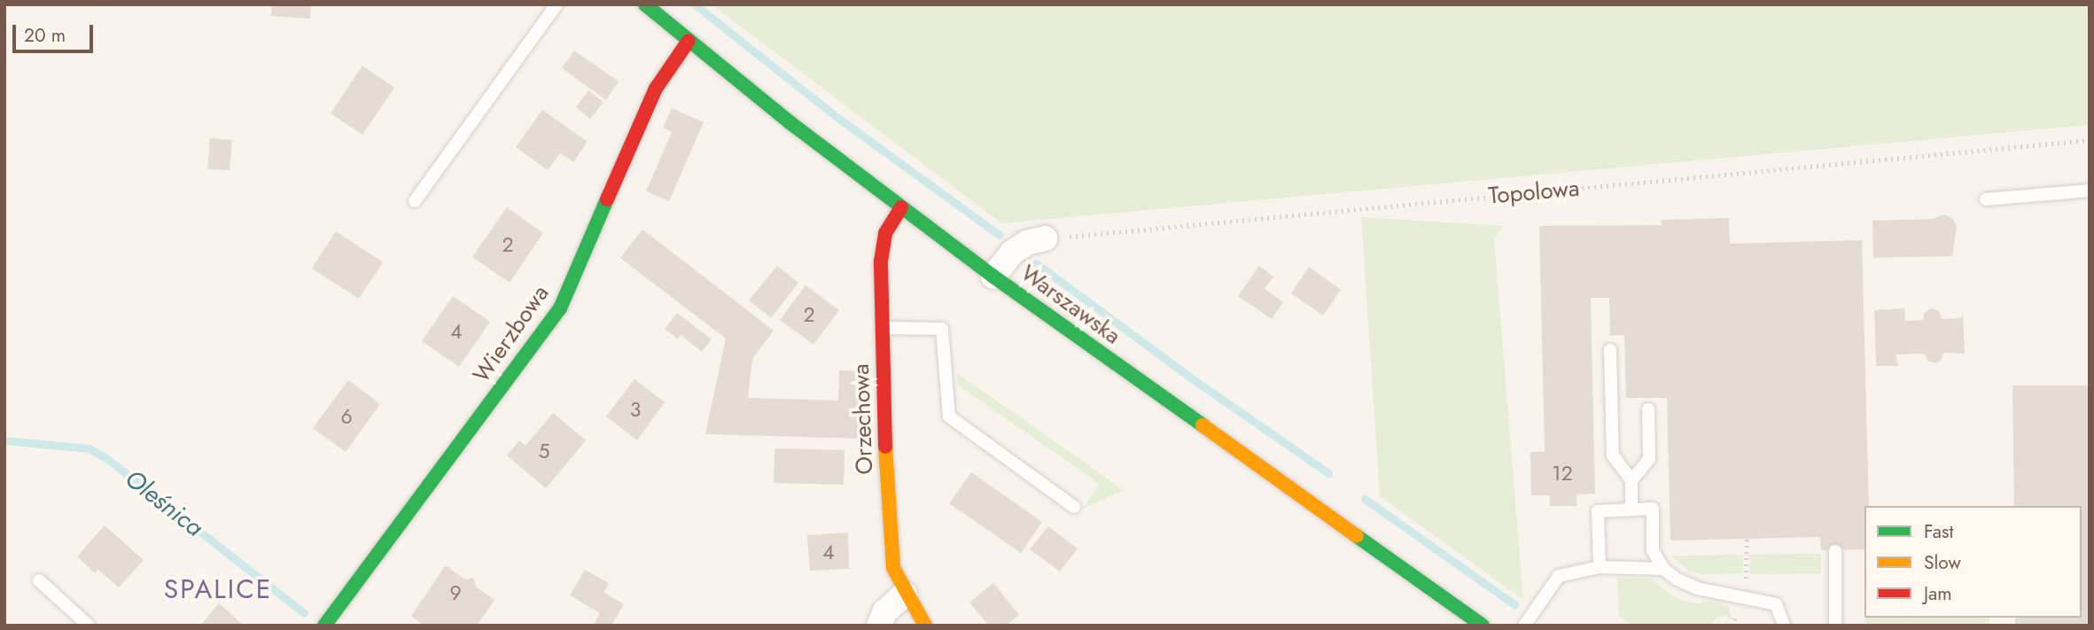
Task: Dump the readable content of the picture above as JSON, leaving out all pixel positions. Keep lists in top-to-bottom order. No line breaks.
{"streets":{"street":["Warszawska","Wierzbowa","Orzechowa"],"path":["Topolowa"]},"crossings":[["Warszawska","Wierzbowa"],["Warszawska","Orzechowa"]],"districts":["SPALICE"],"water":["Oleśnica"],"house_numbers":["2","2","4","3","6","5","12","4","9"],"legend":["Fast","Slow","Jam"],"scale_bar":"20 m"}
